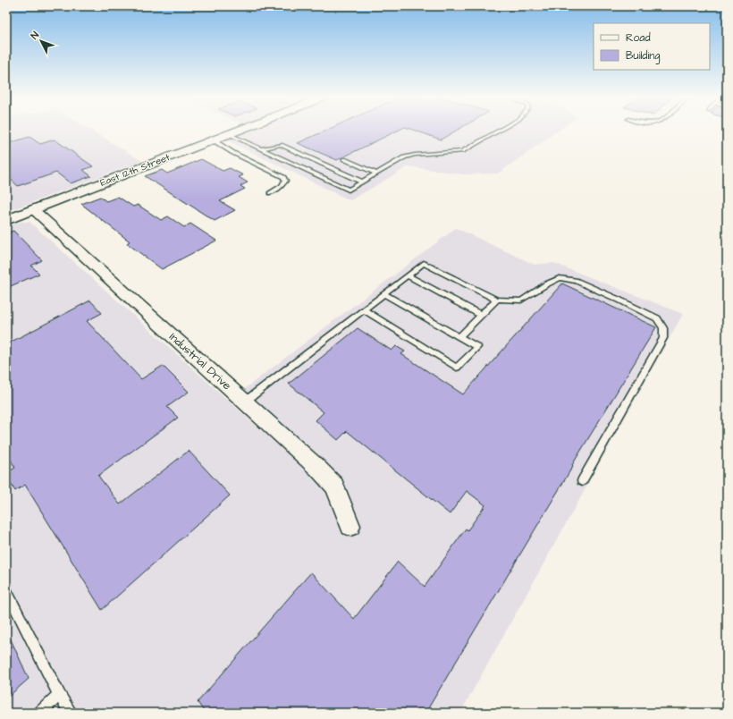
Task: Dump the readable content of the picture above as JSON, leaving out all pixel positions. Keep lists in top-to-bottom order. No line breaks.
{"streets":{"street":["East 12th Street","Industrial Drive"]},"crossings":[["East 12th Street","Industrial Drive"]],"legend":["Road","Building"],"north":"top left"}
